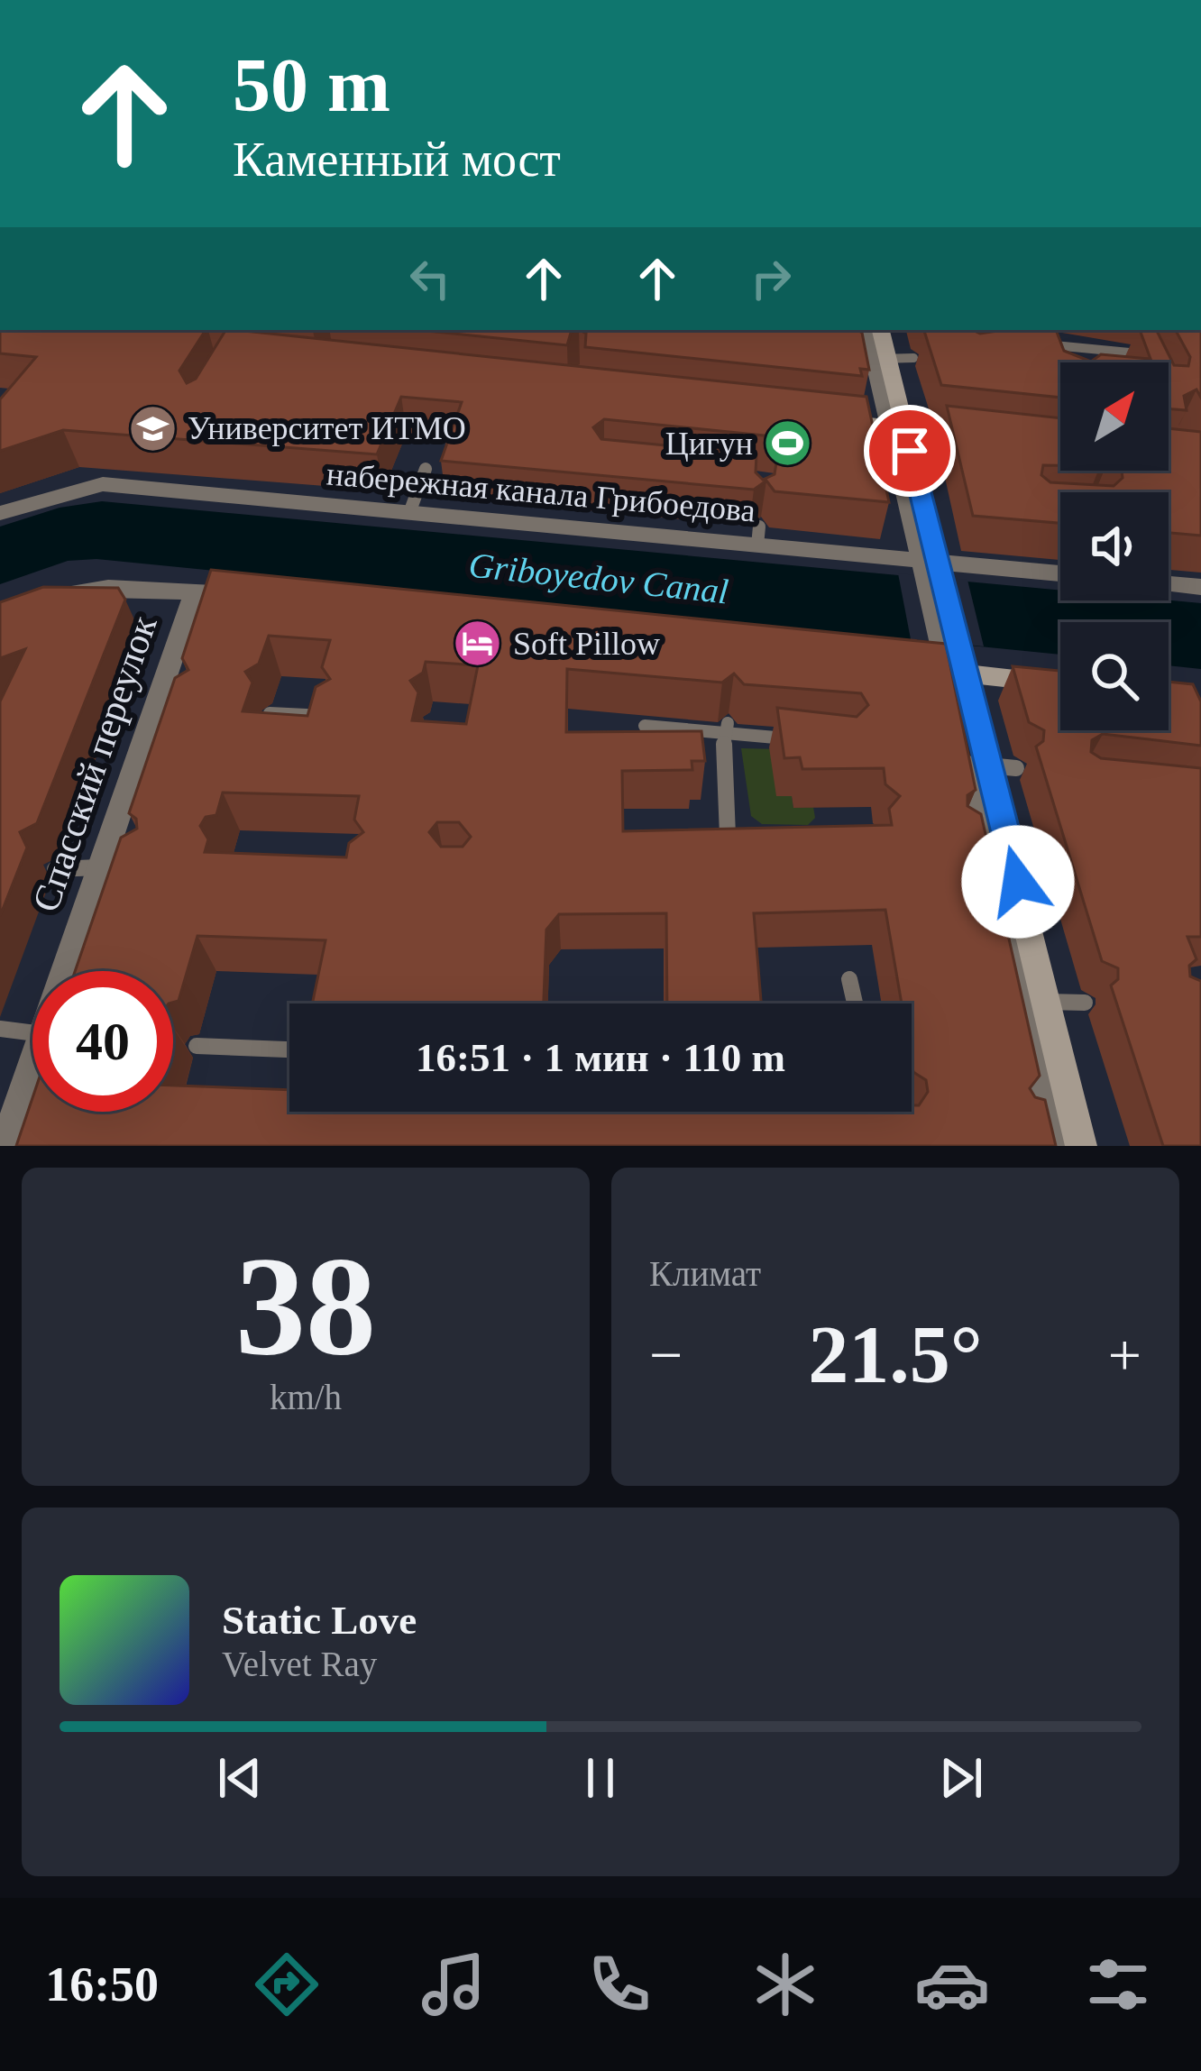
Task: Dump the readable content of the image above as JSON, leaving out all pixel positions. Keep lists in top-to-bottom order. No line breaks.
{"streets":{"street":["набережная канала Грибоедова","Спасский переулок"]},"water":["Griboyedov Canal"],"places":{"school or university":["Университет ИТМО"],"sports":["Цигун"],"hotel":["Soft Pillow"]},"north":"top right","page":{"turn":["50 m","Каменный мост"],"limit":"40","trip":"16:51 · 1 мин · 110 m","tile":[["38","km/h"],"Климат"],"heat":["−","21.5°","+"],"song":["Static Love","Velvet Ray"],"tabs":"16:50"}}
